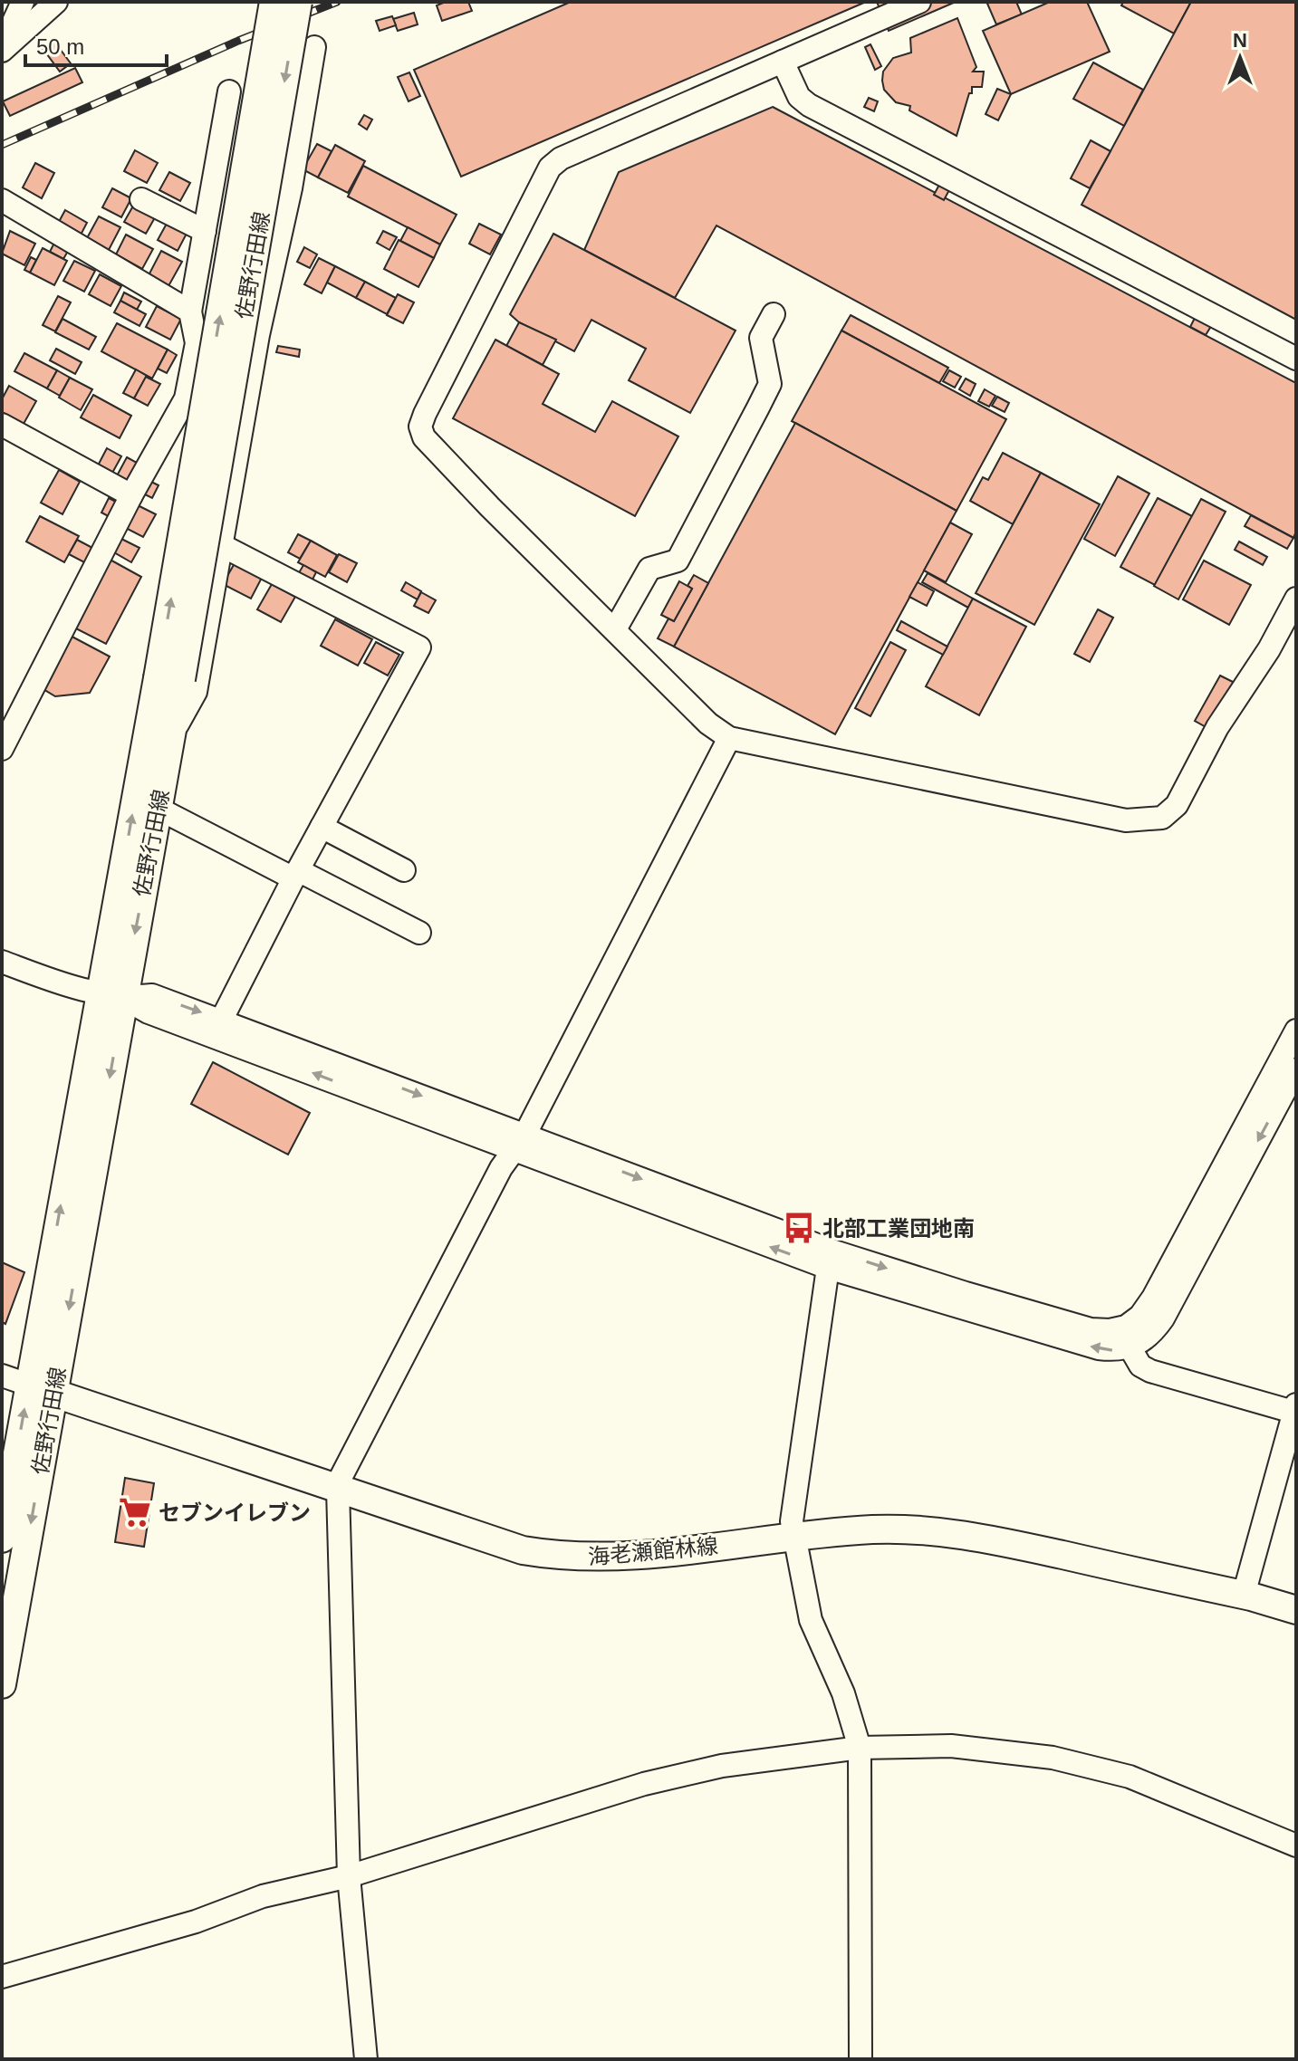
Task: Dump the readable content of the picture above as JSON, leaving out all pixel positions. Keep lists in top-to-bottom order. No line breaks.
{"streets":{"main road":["佐野行田線","海老瀬館林線"]},"crossings":[["佐野行田線","海老瀬館林線"]],"places":{"bus stop":["北部工業団地南"],"supermarket":["セブンイレブン"]},"scale_bar":"50 m","north":"top"}
